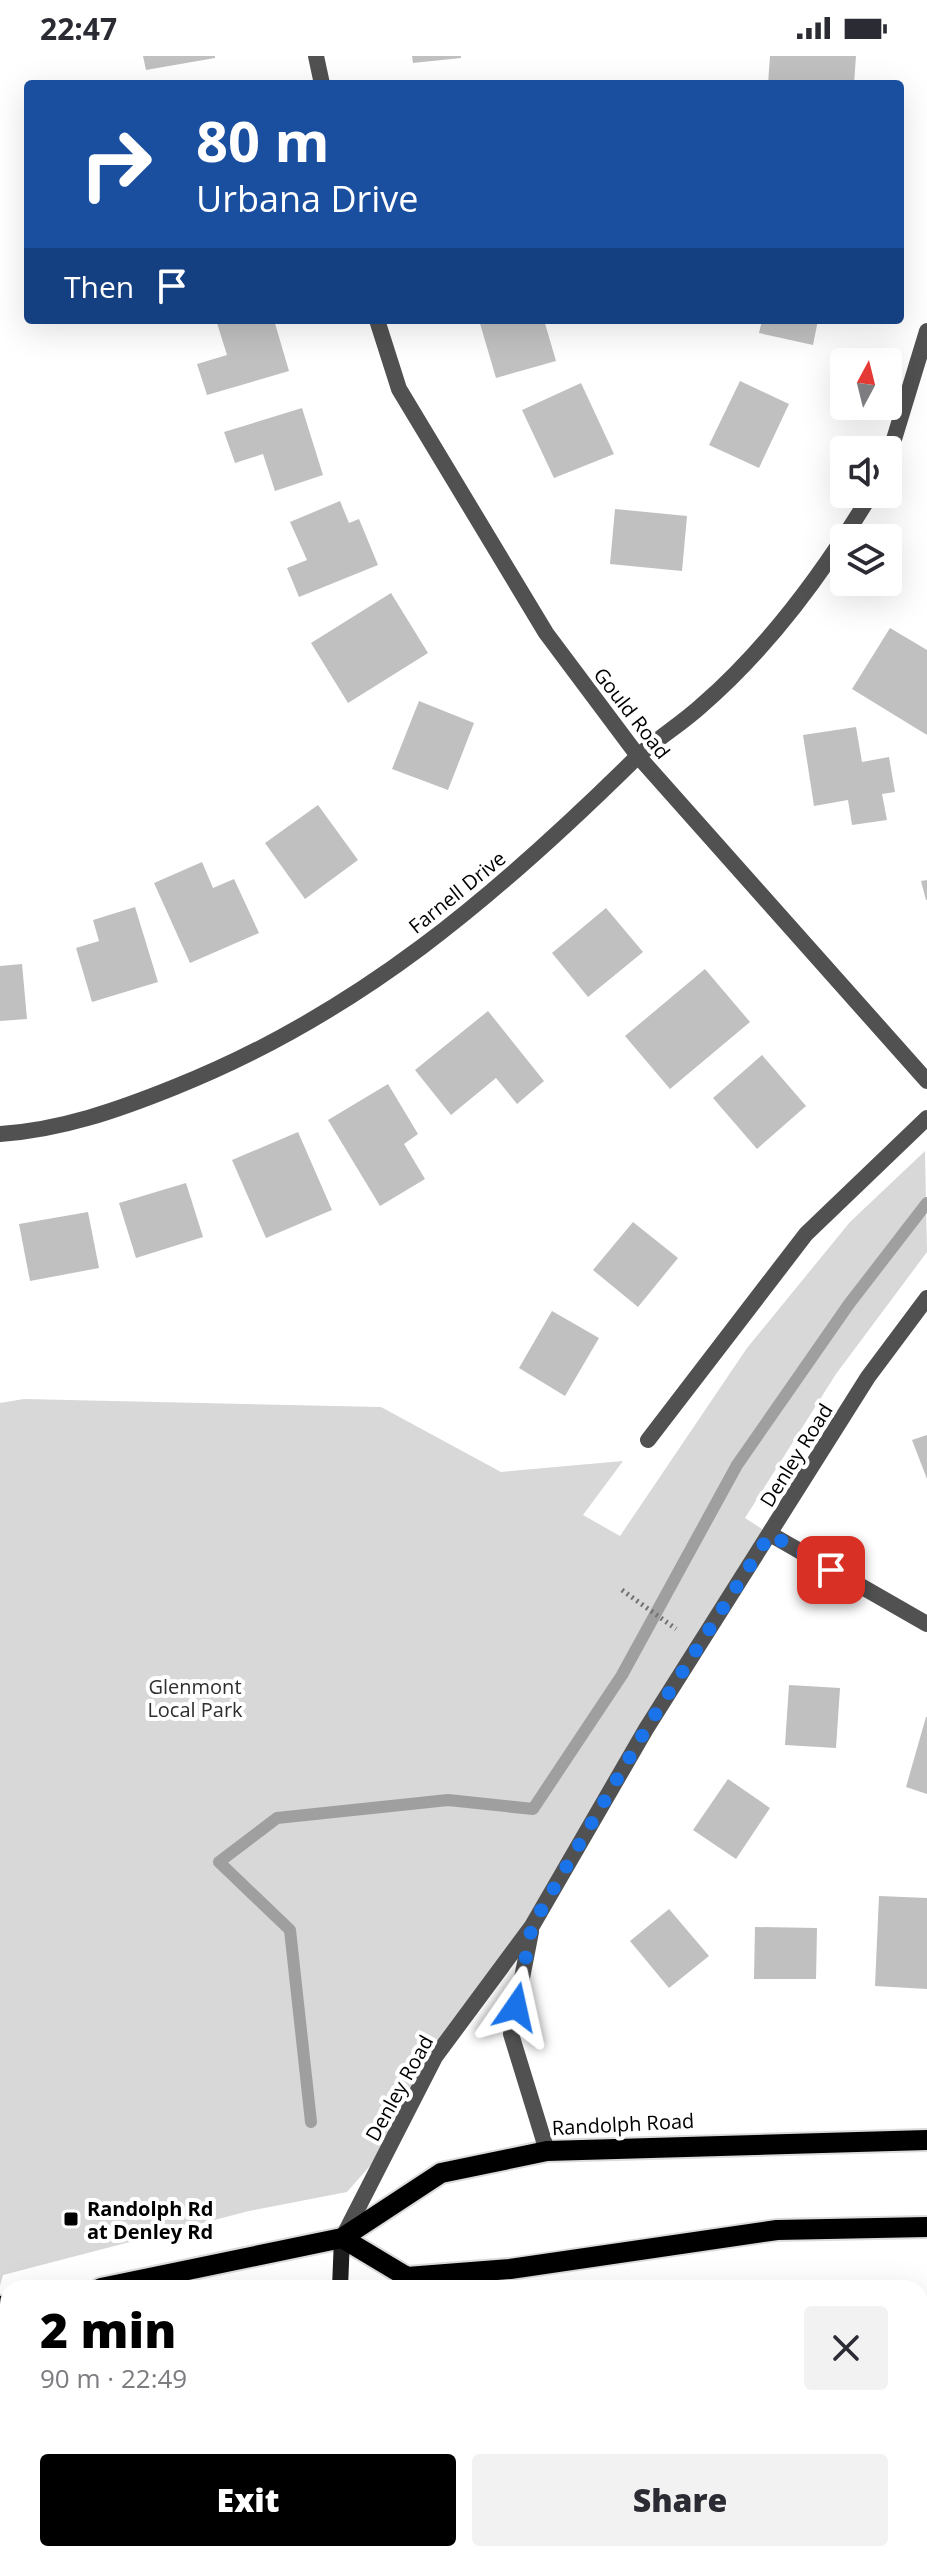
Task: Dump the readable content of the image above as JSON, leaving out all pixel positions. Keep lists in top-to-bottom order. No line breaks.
{"streets":{"main road":["Randolph Road"],"street":["Gould Road","Farnell Drive","Denley Road"]},"crossings":[["Gould Road","Farnell Drive"],["Denley Road","Randolph Road"]],"parks":["Glenmont Local Park"],"places":{"transit":["Randolph Rd at Denley Rd"]},"north":"top","page":{"status":"22:47","turn":["80 m","Urbana Drive"],"then":"Then","heading":["2 min","90 m · 22:49"],"buttons":["Exit","Share"]}}
